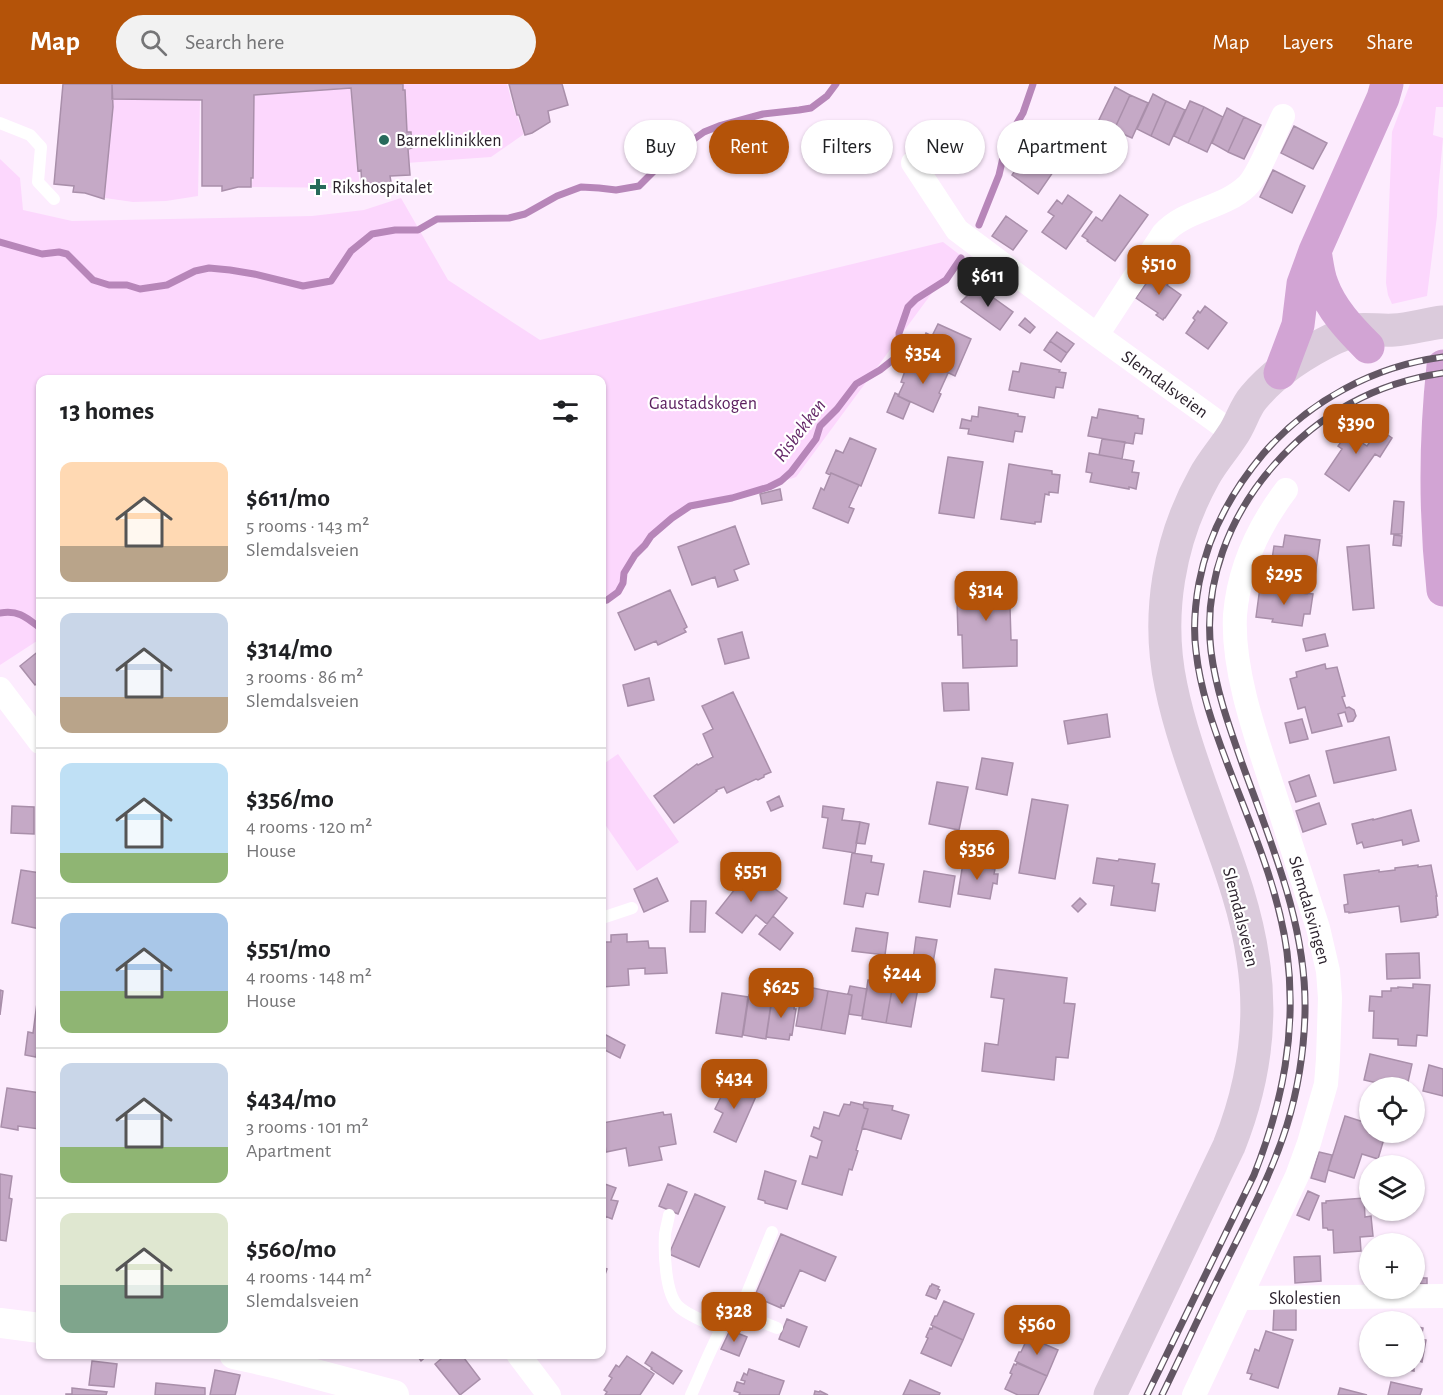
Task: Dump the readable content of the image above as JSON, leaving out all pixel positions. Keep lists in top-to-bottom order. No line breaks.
{"streets":{"main road":["Slemdalsveien"],"street":["Slemdalsvingen","Skolestien"]},"crossings":[["Slemdalsvingen","Skolestien"]],"water":["Risbekken"],"parks":["Gaustadskogen"],"places":{"other":["Barneklinikken"],"health":["Rikshospitalet"]},"page":{"header":"Map","search":"Search here","nav":["Map","Layers","Share"],"chip":["Buy","Rent","Filters","New","Apartment"],"price":["$510","$611","$354","$390","$295","$314","$356","$551","$244","$625","$434","$328","$560"],"heading":"13 homes","list":[{"name":"$611/mo","note":"5 rooms · 143 m² · Slemdalsveien"},{"name":"$314/mo","note":"3 rooms · 86 m² · Slemdalsveien"},{"name":"$356/mo","note":"4 rooms · 120 m² · House"},{"name":"$551/mo","note":"4 rooms · 148 m² · House"},{"name":"$434/mo","note":"3 rooms · 101 m² · Apartment"},{"name":"$560/mo","note":"4 rooms · 144 m² · Slemdalsveien"}],"map_buttons":["+","−"]}}
